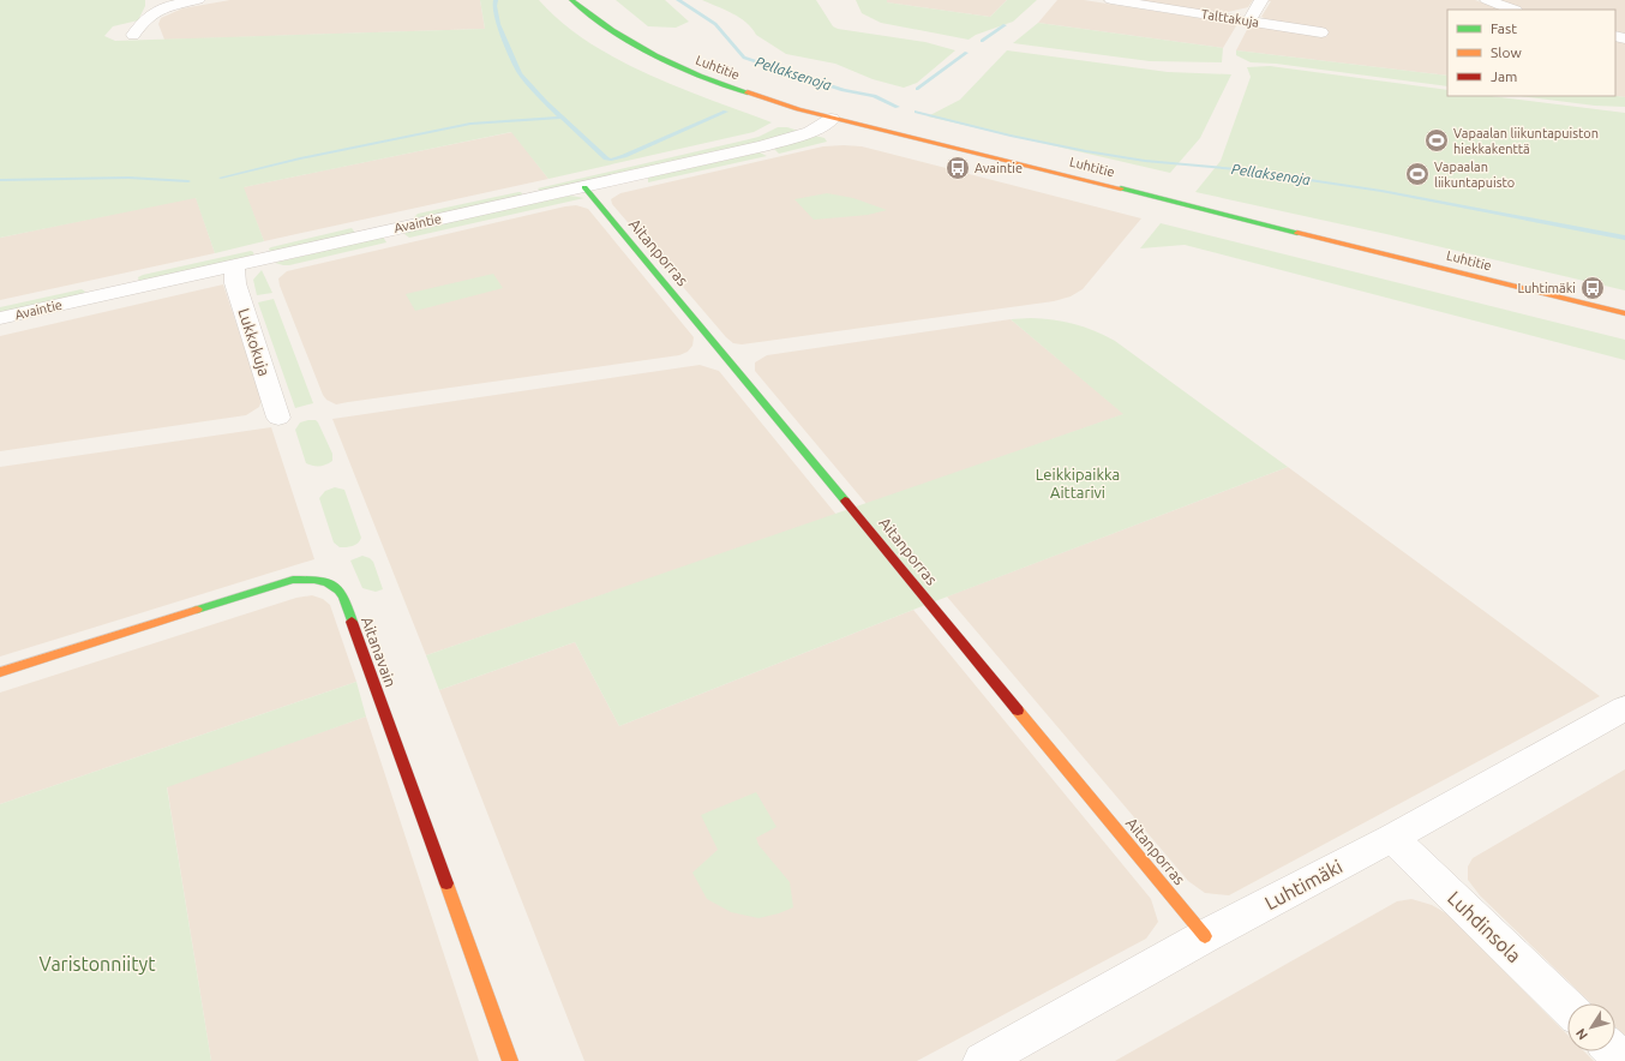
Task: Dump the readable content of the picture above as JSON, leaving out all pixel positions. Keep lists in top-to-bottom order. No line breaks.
{"streets":{"street":["Talttakuja","Luhtitie","Avaintie","Aitanporras","Lukkokuja","Aitanavain","Luhtimäki","Luhdinsola"]},"crossings":[["Luhtitie","Avaintie"],["Avaintie","Aitanporras"],["Avaintie","Lukkokuja"],["Aitanporras","Luhtimäki"],["Luhtimäki","Luhdinsola"]],"water":["Pellaksenoja"],"parks":["Leikkipaikka Aittarivi","Varistonniityt"],"places":{"sports":["Vapaalan liikuntapuiston hiekkakenttä","Vapaalan liikuntapuisto"],"bus stop":["Avaintie","Luhtimäki"]},"legend":["Fast","Slow","Jam"],"north":"bottom left"}
